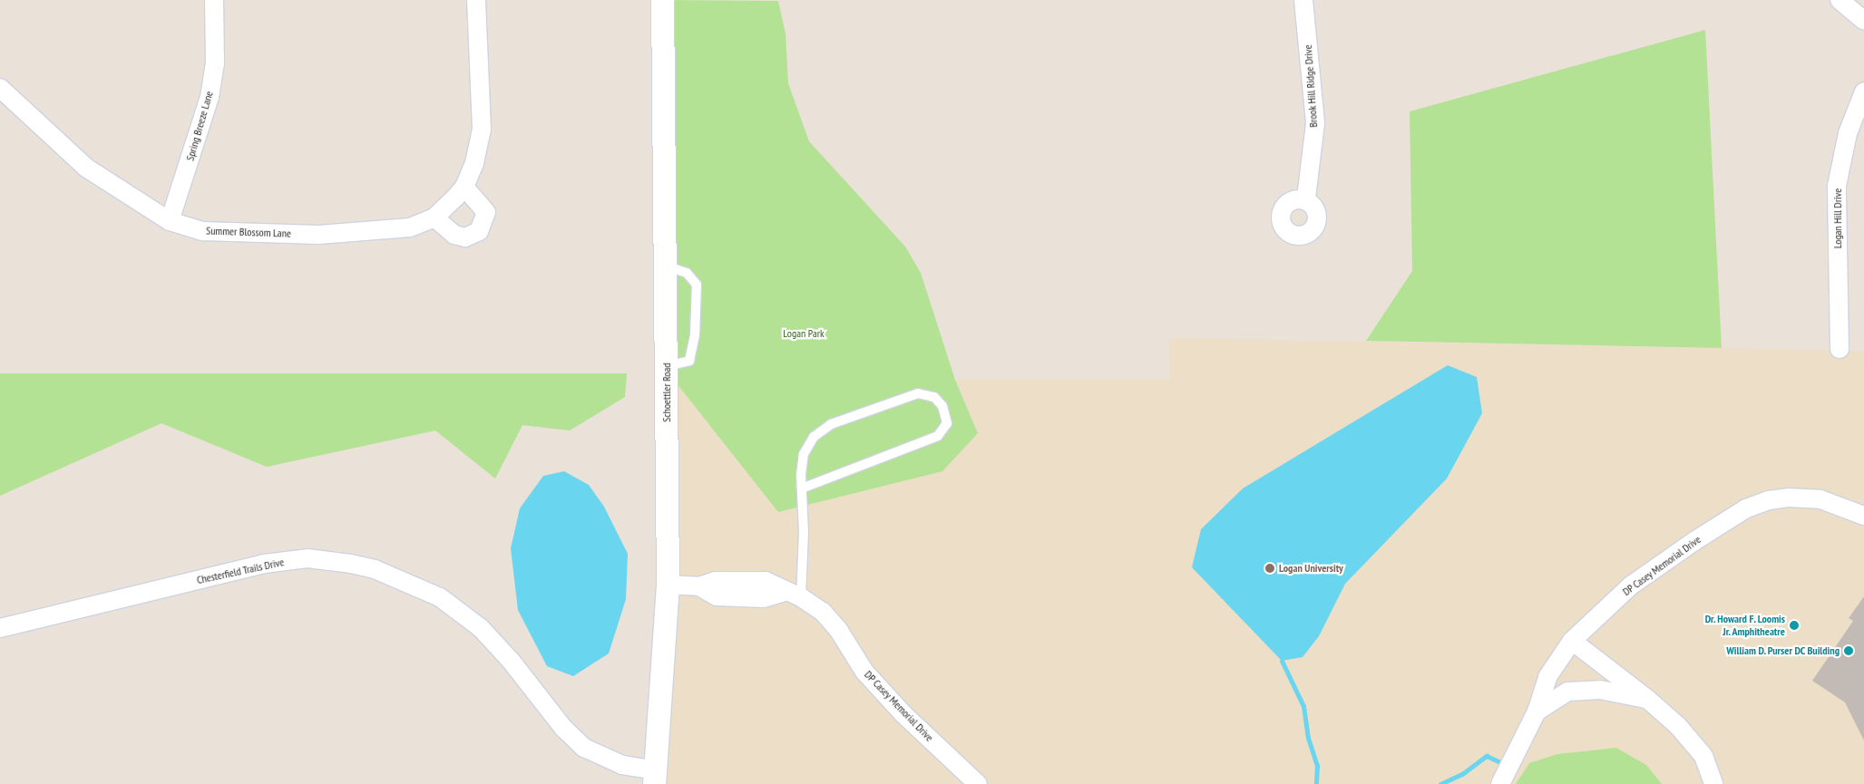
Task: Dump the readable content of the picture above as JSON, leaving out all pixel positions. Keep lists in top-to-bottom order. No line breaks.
{"streets":{"street":["Brook Hill Ridge Drive","Spring Breeze Lane","Logan Hill Drive","Summer Blossom Lane","Schoettler Road","DP Casey Memorial Drive","Chesterfield Trails Drive"]},"crossings":[["Spring Breeze Lane","Summer Blossom Lane"],["Schoettler Road","Chesterfield Trails Drive"]],"parks":["Logan Park"],"places":["Logan University","Dr. Howard F. Loomis Jr. Amphitheatre","William D. Purser DC Building"]}
